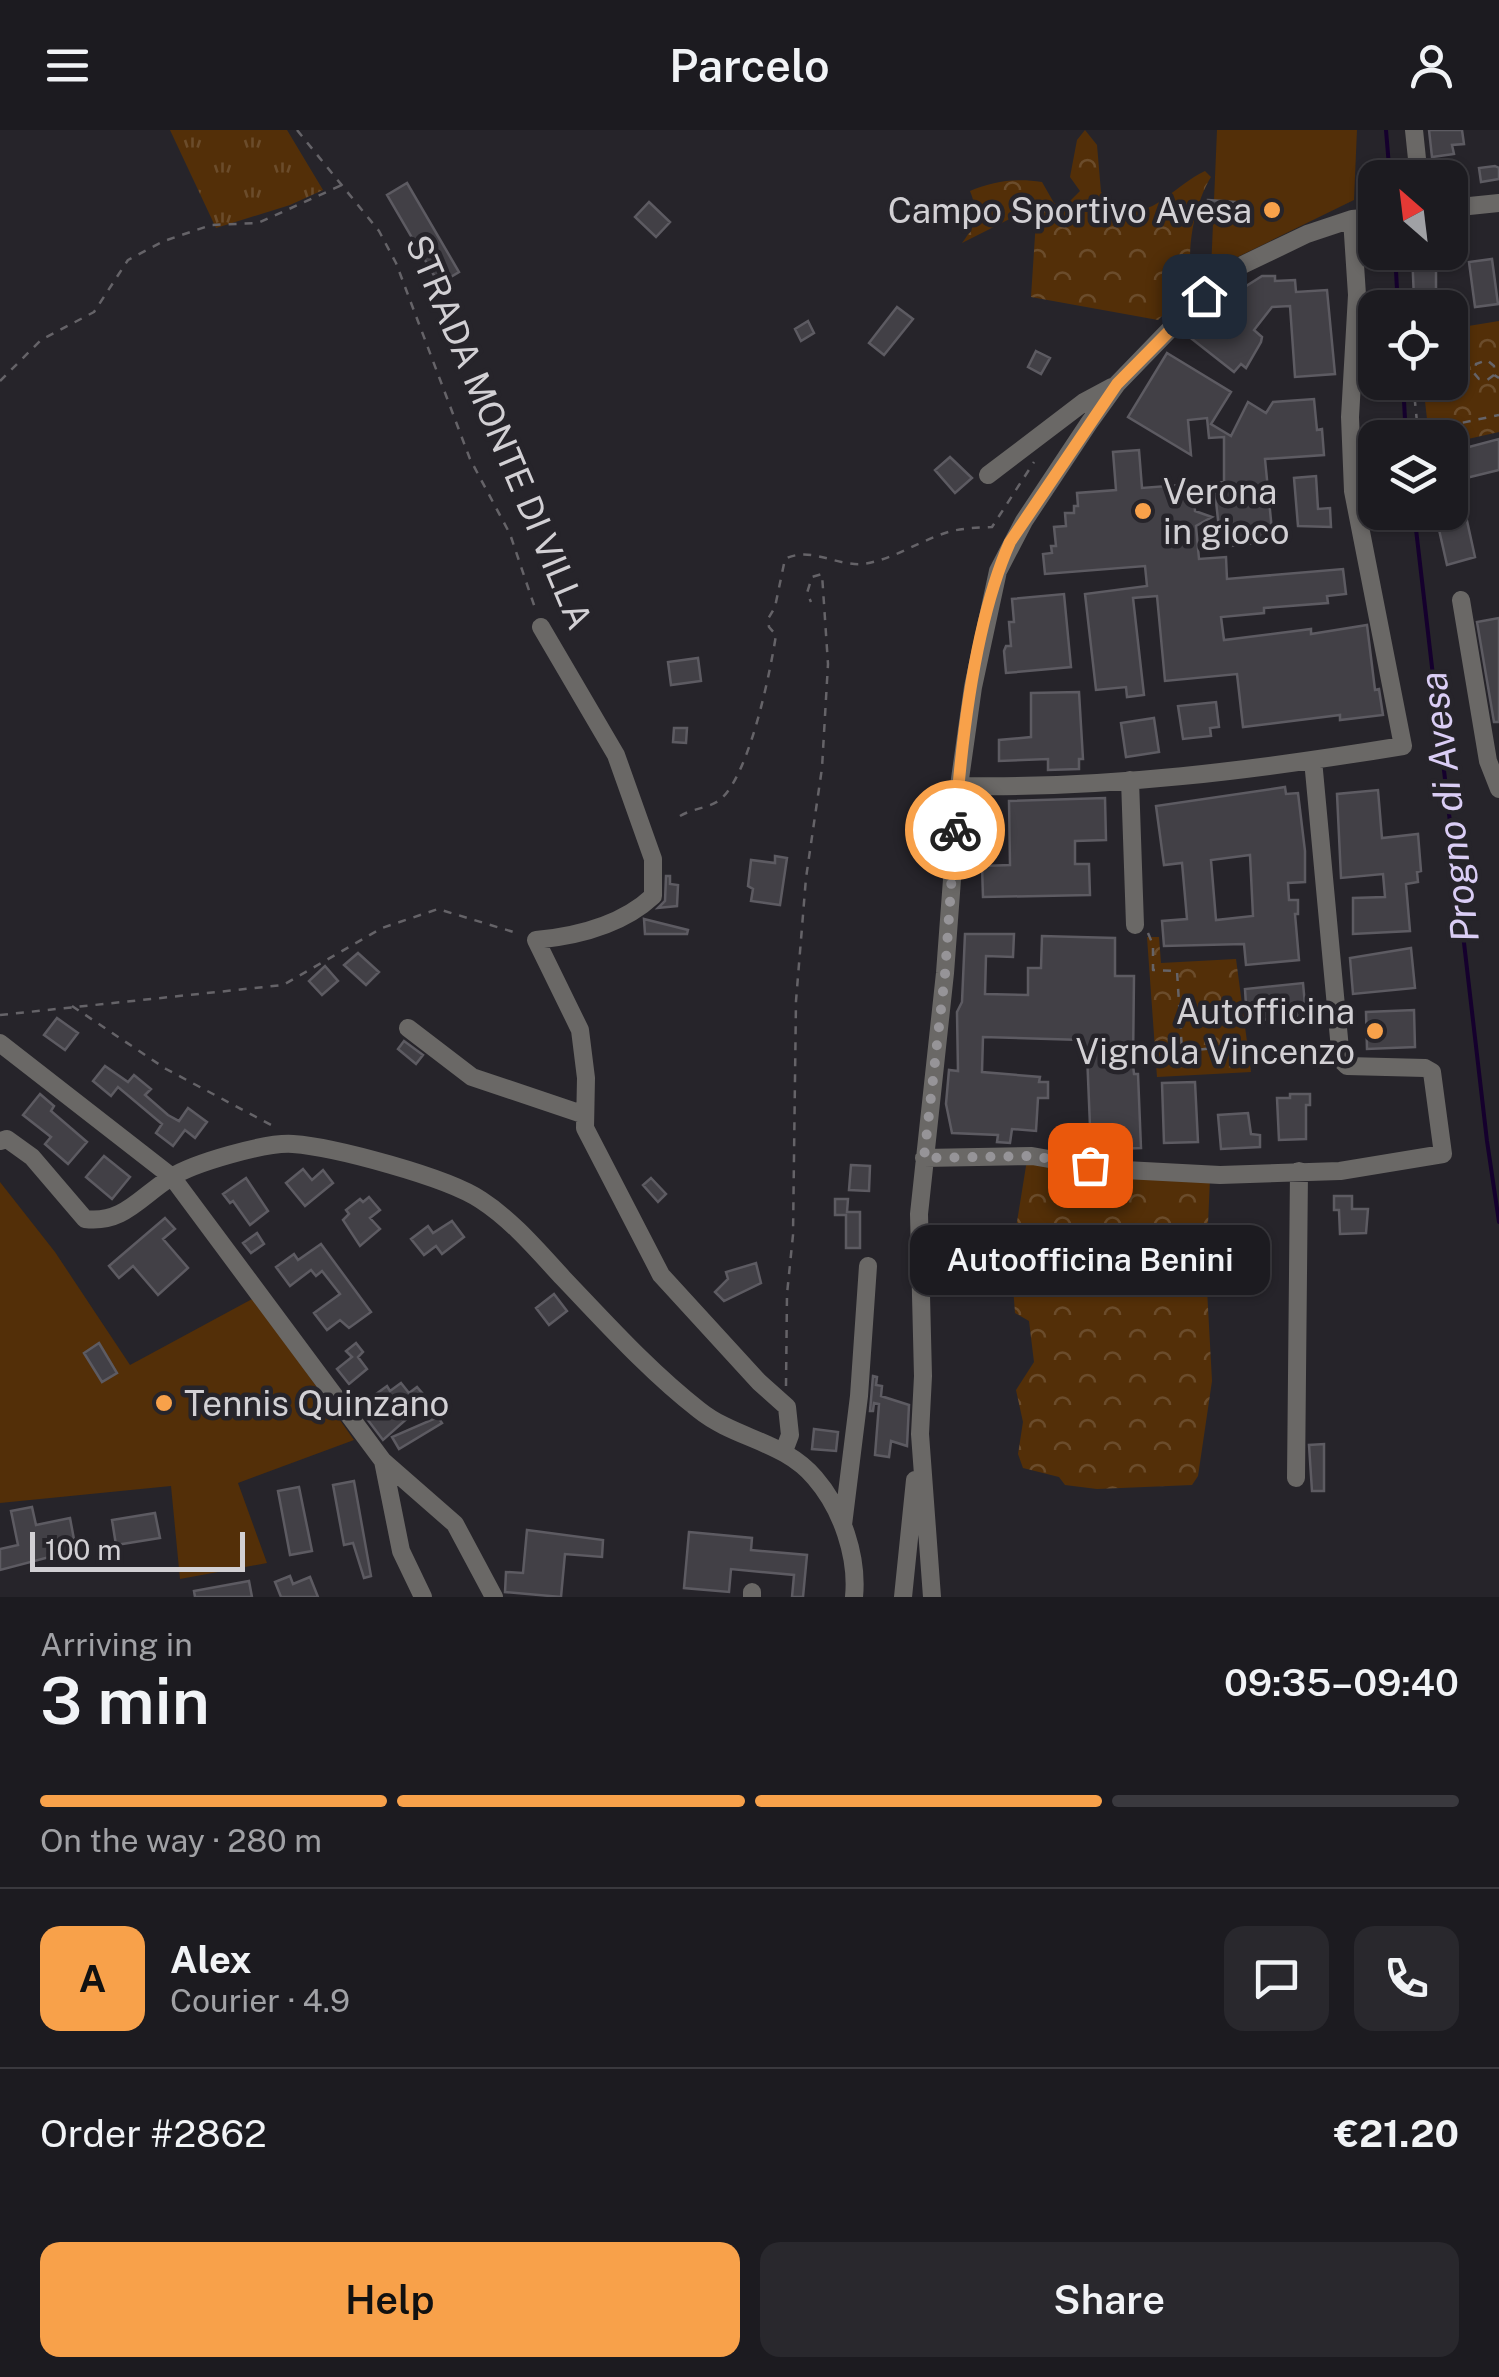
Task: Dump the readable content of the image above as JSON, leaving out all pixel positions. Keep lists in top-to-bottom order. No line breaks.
{"streets":{"street":["STRADA MONTE DI VILLA"]},"water":["Progno di Avesa"],"places":["Campo Sportivo Avesa","Verona in gioco","Autofficina Vignola Vincenzo","Autoofficina Benini","Tennis Quinzano"],"scale_bar":"100 m","north":"top left","page":{"header":"Parcelo","bubble":"Autoofficina Benini","scale":"100 m","heading":["3 min","Arriving in","09:35–09:40"],"panel":["Alex","Courier · 4.9","Order #2862","€21.20"],"bar":"On the way · 280 m","round":"A","buttons":["Help","Share"]}}
